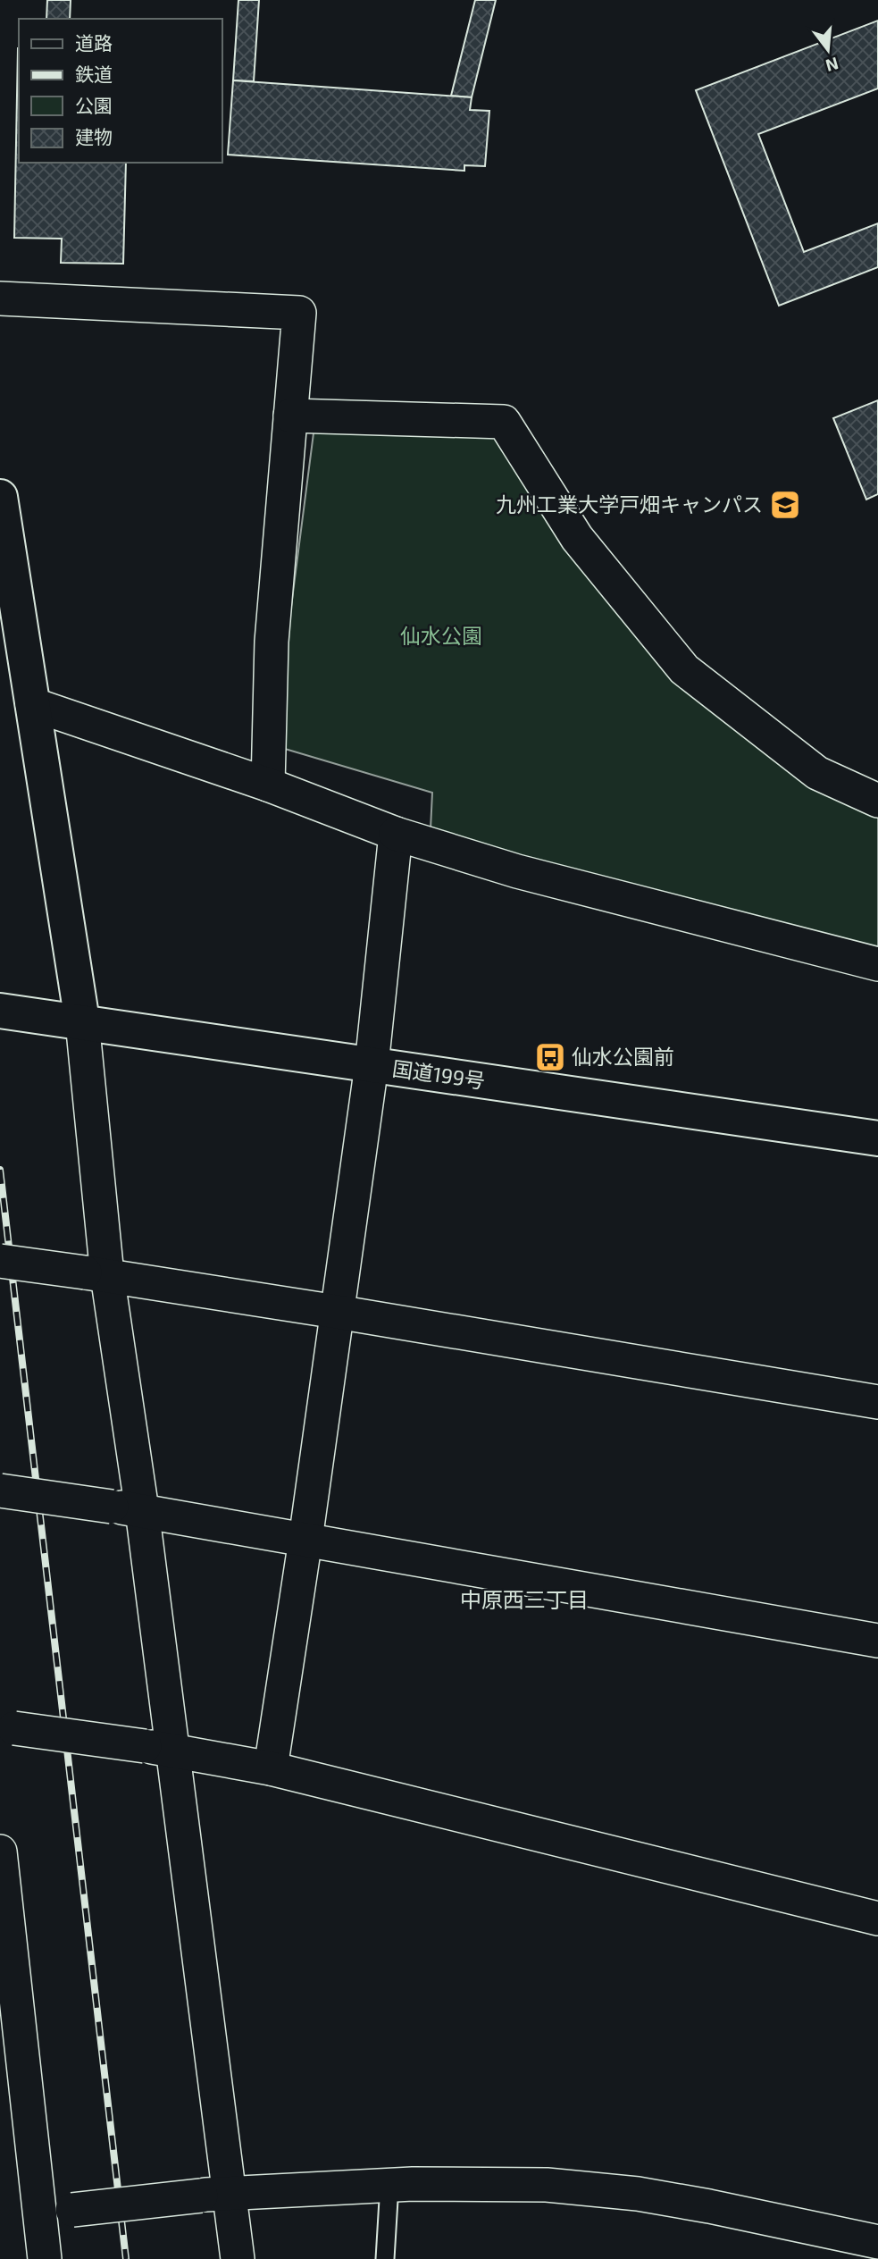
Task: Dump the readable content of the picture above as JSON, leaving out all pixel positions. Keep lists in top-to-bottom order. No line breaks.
{"streets":{"main road":["国道199号"]},"districts":["中原西三丁目"],"parks":["仙水公園"],"places":{"school or university":["九州工業大学戸畑キャンパス"],"bus stop":["仙水公園前"]},"legend":["道路","鉄道","公園","建物"],"north":"bottom"}
